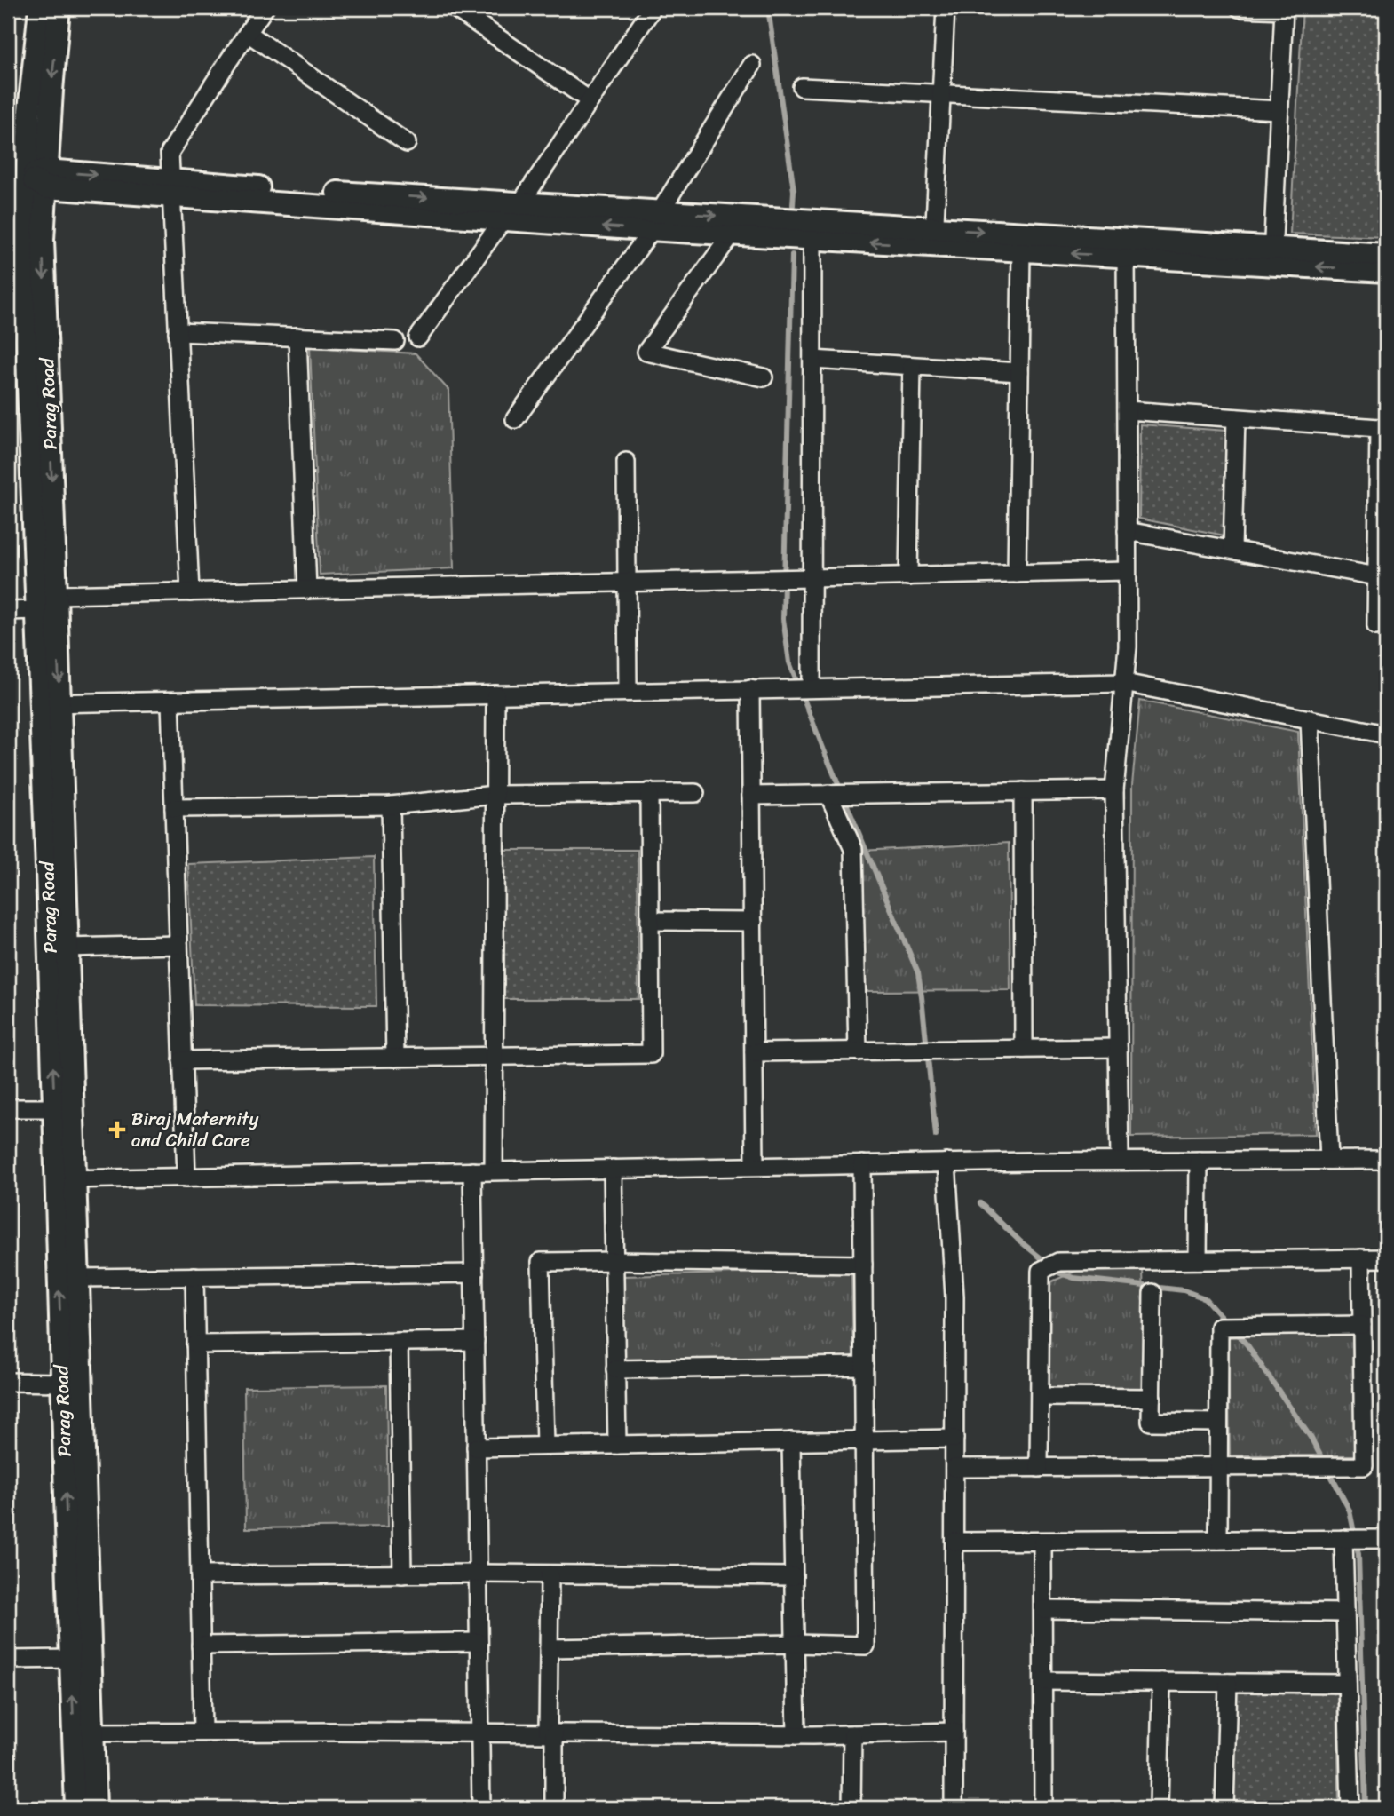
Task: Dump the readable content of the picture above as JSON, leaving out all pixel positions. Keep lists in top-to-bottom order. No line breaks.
{"streets":{"street":["Parag Road"]},"places":{"health":["Biraj Maternity and Child Care"]}}
